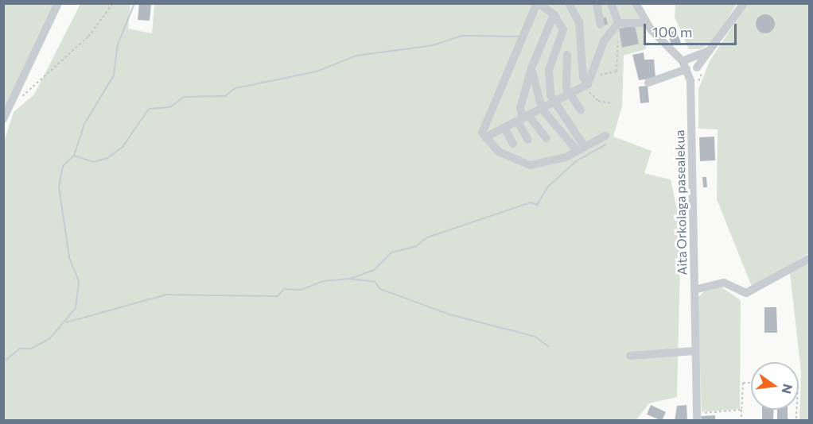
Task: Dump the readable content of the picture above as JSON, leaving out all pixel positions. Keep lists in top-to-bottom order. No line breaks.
{"streets":{"street":["Aita Orkolaga pasealekua"]},"scale_bar":"100 m","north":"right"}
